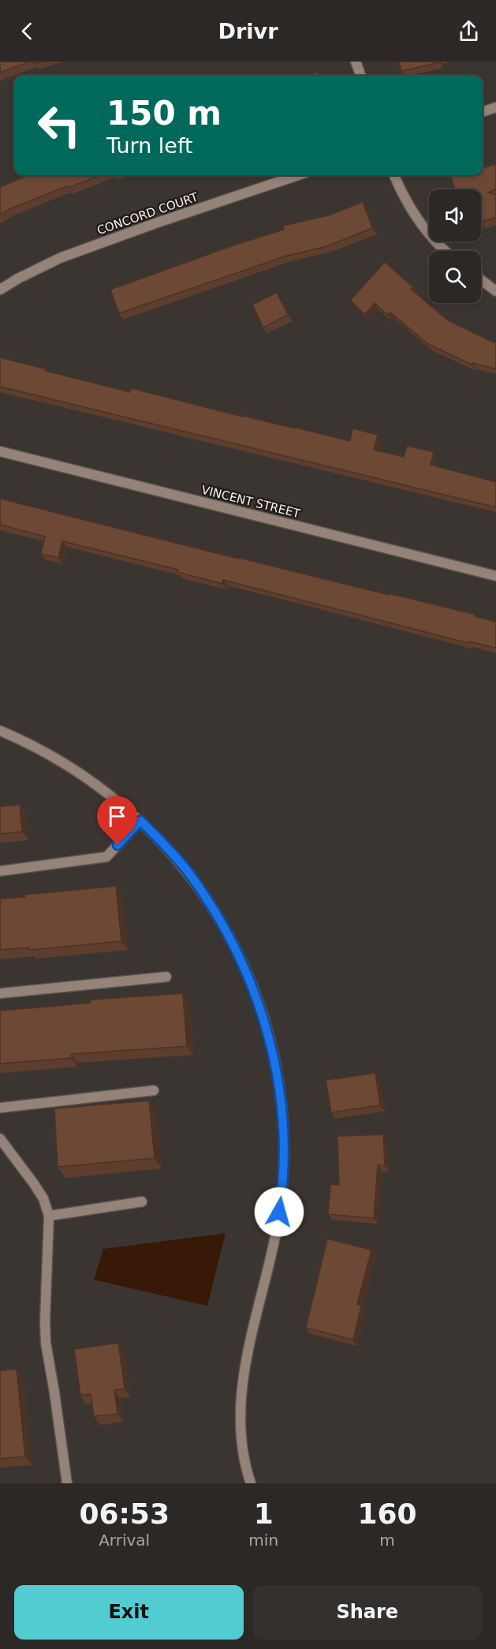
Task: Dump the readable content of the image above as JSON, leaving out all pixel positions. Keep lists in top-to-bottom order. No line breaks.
{"streets":{"street":["CONCORD COURT","VINCENT STREET"]},"page":{"header":"Drivr","turn":["150 m","Turn left"],"eta":["06:53","Arrival","1","min","160","m"],"buttons":["Exit","Share"]}}
